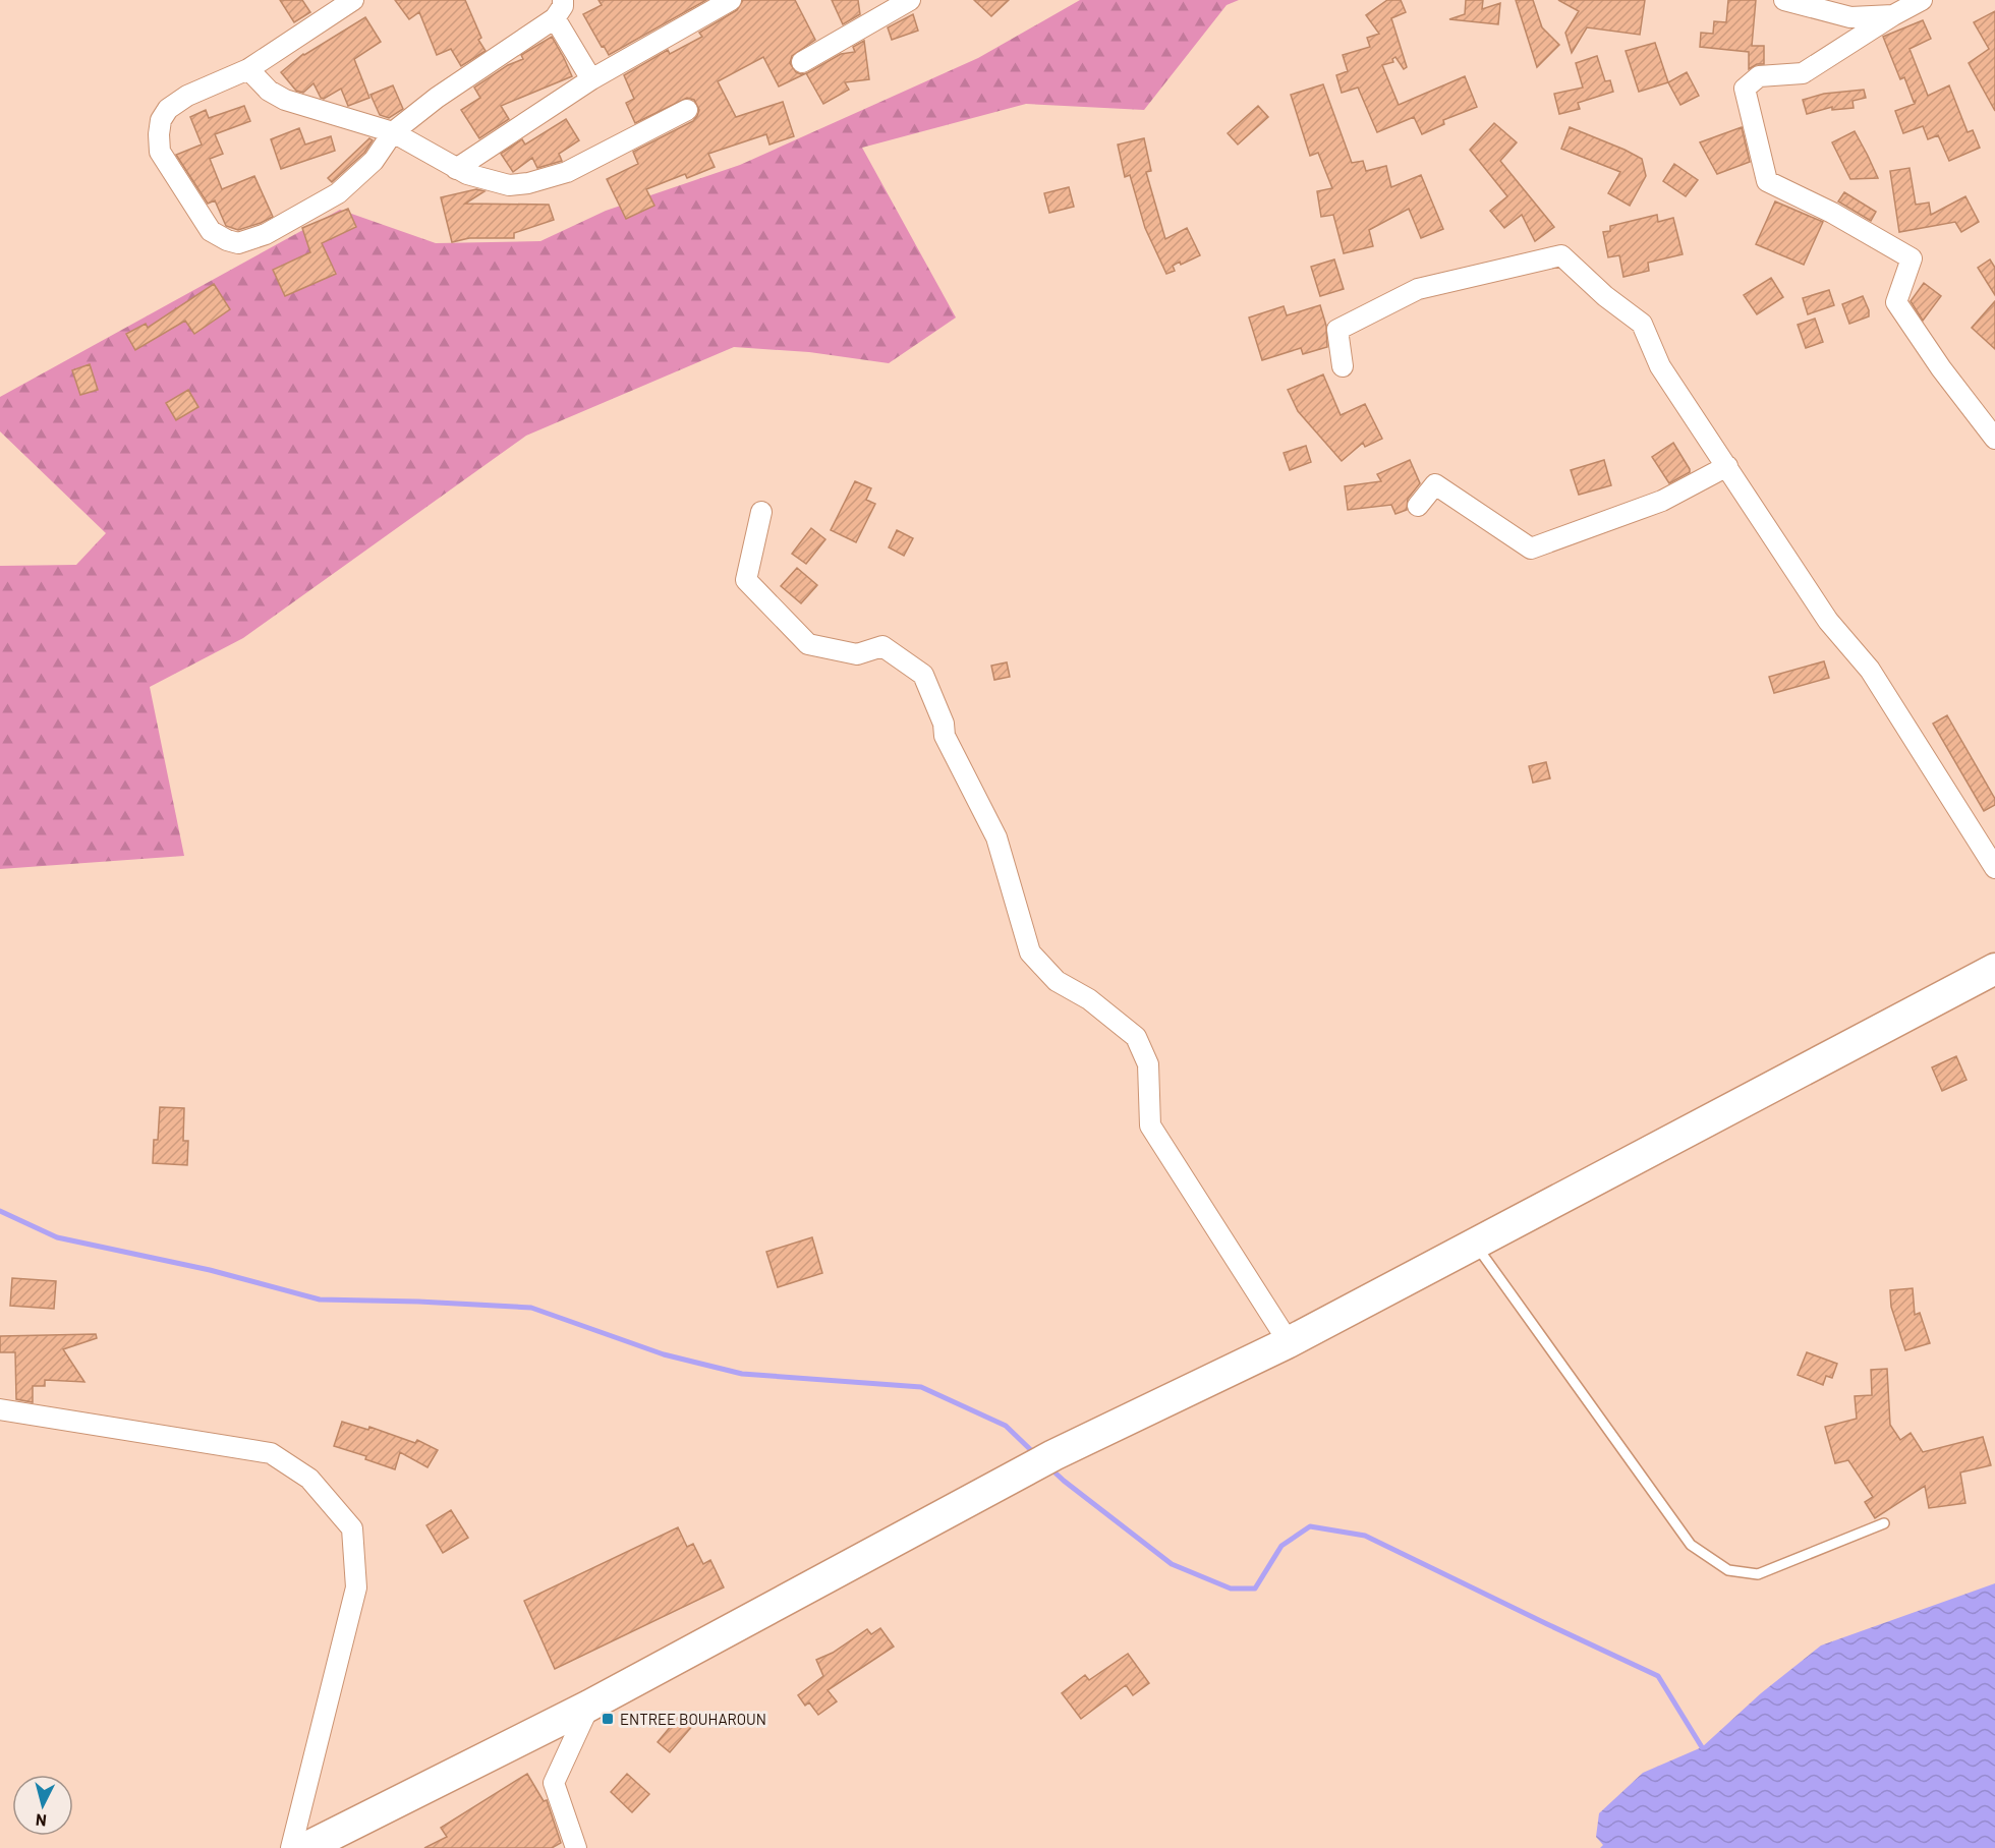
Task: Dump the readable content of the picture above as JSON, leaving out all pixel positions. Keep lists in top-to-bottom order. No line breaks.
{"places":{"transit":["ENTREE BOUHAROUN"]},"north":"bottom"}
